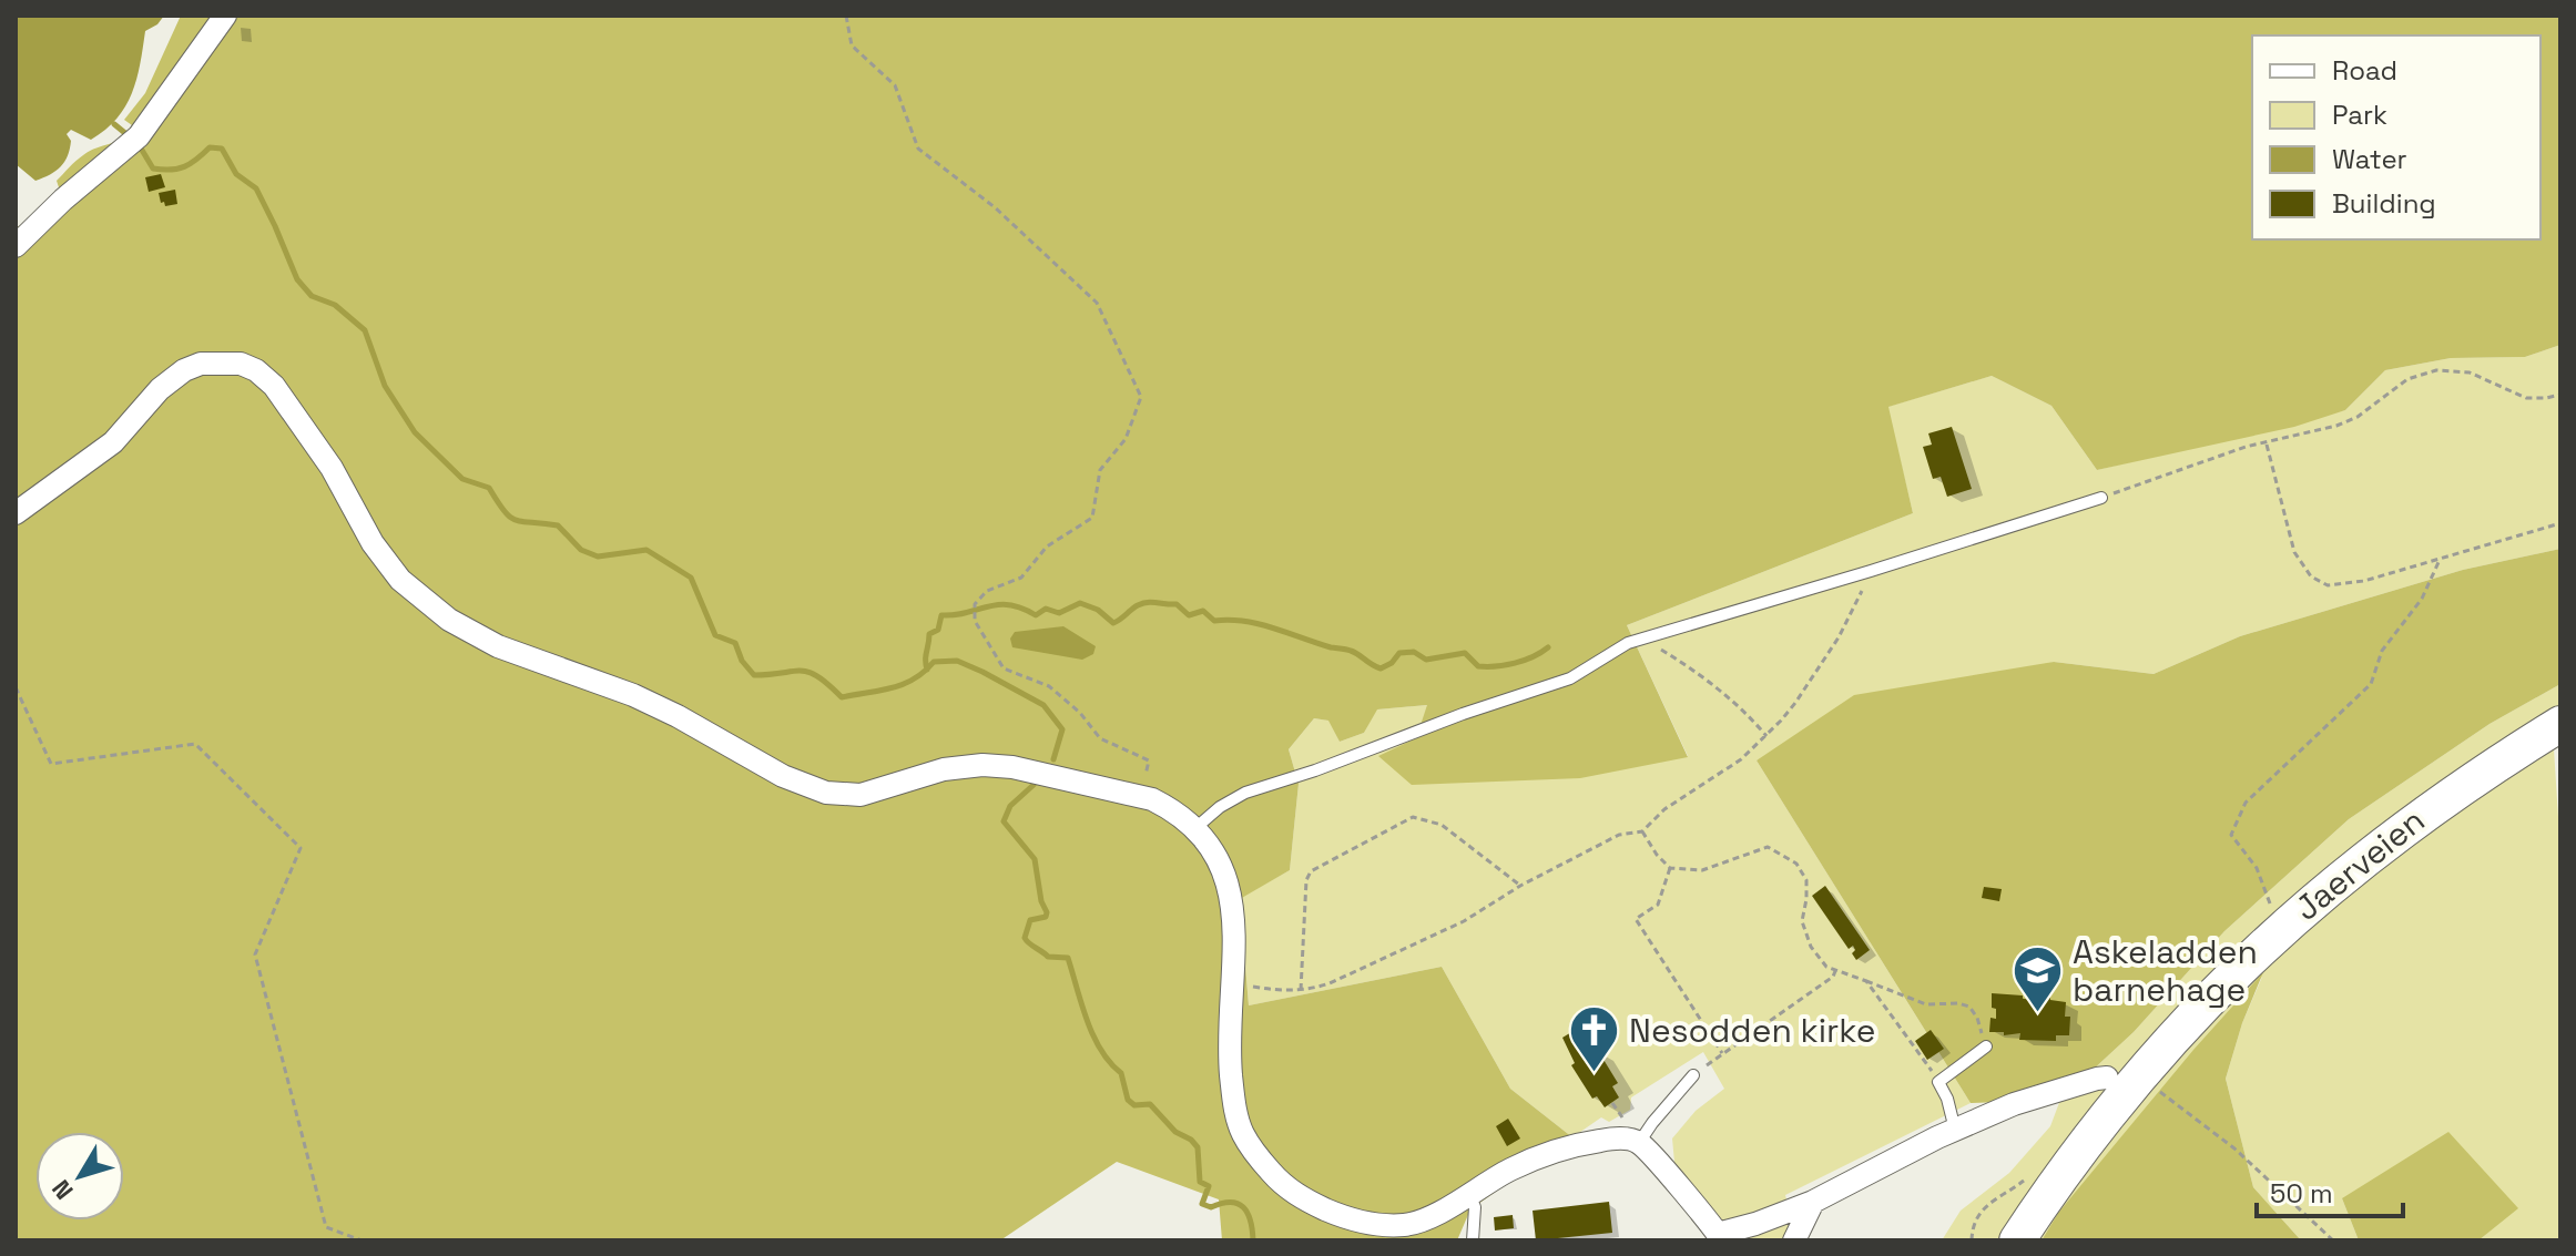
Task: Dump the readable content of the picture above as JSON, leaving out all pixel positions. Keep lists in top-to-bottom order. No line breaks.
{"streets":{"main road":["Jaerveien"]},"places":{"school or university":["Askeladden barnehage"],"church":["Nesodden kirke"]},"legend":["Road","Park","Water","Building"],"scale_bar":"50 m","north":"bottom left"}
